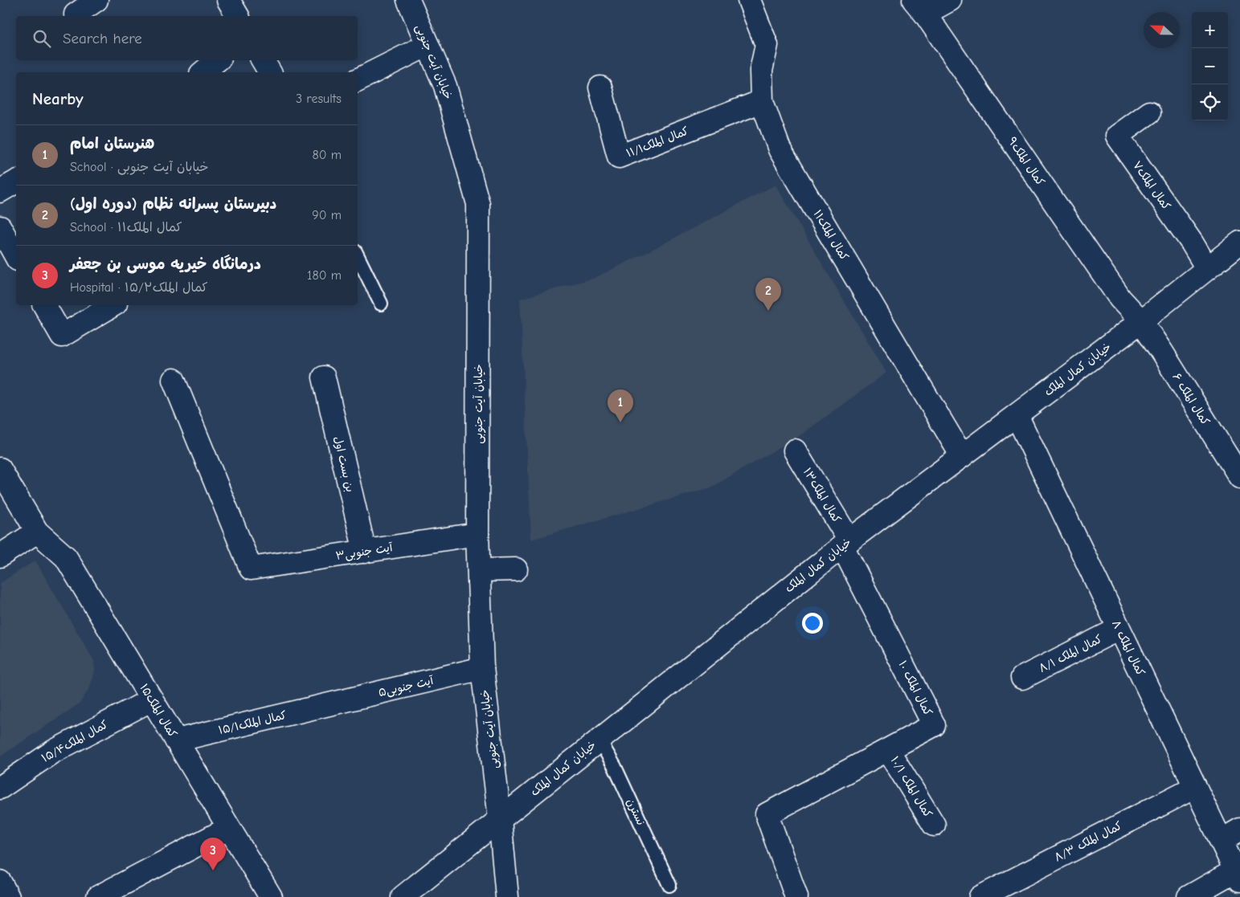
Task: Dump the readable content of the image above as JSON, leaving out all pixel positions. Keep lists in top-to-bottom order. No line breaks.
{"streets":{"street":["خیابان آیت جنوبی","کمال الملک۱۱/۱","کمال الملک۹","کمال الملک۷","کمال الملک۱۱","خیابان کمال الملک","کمال الملک ۶","بن بست اول","کمال الملک۱۳","آیت جنوبی۳","کمال الملک ۸","کمال الملک ۸/۱","آیت جنوبی۵","کمال الملک ۱۰","کمال الملک۱۵","کمال الملک۱۵/۱","کمال الملک۱۵/۴","کمال الملک ۱۰/۱","کمال الملک ۸/۳"],"lane":["نسترن"]},"crossings":[["خیابان آیت جنوبی","خیابان کمال الملک"],["خیابان آیت جنوبی","آیت جنوبی۳"],["خیابان آیت جنوبی","آیت جنوبی۵"],["کمال الملک۱۱/۱","کمال الملک۱۱"],["کمال الملک۹","خیابان کمال الملک"],["کمال الملک۹","کمال الملک ۶"],["کمال الملک۷","خیابان کمال الملک"],["کمال الملک۱۱","خیابان کمال الملک"],["خیابان کمال الملک","کمال الملک ۶"],["خیابان کمال الملک","کمال الملک۱۳"],["خیابان کمال الملک","کمال الملک ۸"],["خیابان کمال الملک","کمال الملک ۱۰"],["خیابان کمال الملک","نسترن"],["بن بست اول","آیت جنوبی۳"],["کمال الملک۱۳","کمال الملک ۱۰"],["کمال الملک ۸","کمال الملک ۸/۱"],["کمال الملک ۸","کمال الملک ۸/۳"],["آیت جنوبی۵","کمال الملک۱۵/۱"],["کمال الملک ۱۰","کمال الملک ۱۰/۱"],["کمال الملک۱۵","کمال الملک۱۵/۱"],["کمال الملک۱۵","کمال الملک۱۵/۴"]],"north":"left","page":{"map_buttons":["+","−"],"search":"Search here","heading":["Nearby","3 results"],"list":[{"mark":"1","name":"هنرستان امام","note":"School · خیابان آیت جنوبی","value":"80 m"},{"mark":"2","name":"دبیرستان پسرانه نظام (دوره اول)","note":"School · کمال الملک۱۱","value":"90 m"},{"mark":"3","name":"درمانگاه خیریه موسی بن جعفر","note":"Hospital · کمال الملک۱۵/۲","value":"180 m"}],"pins":["2","1","3"]}}
